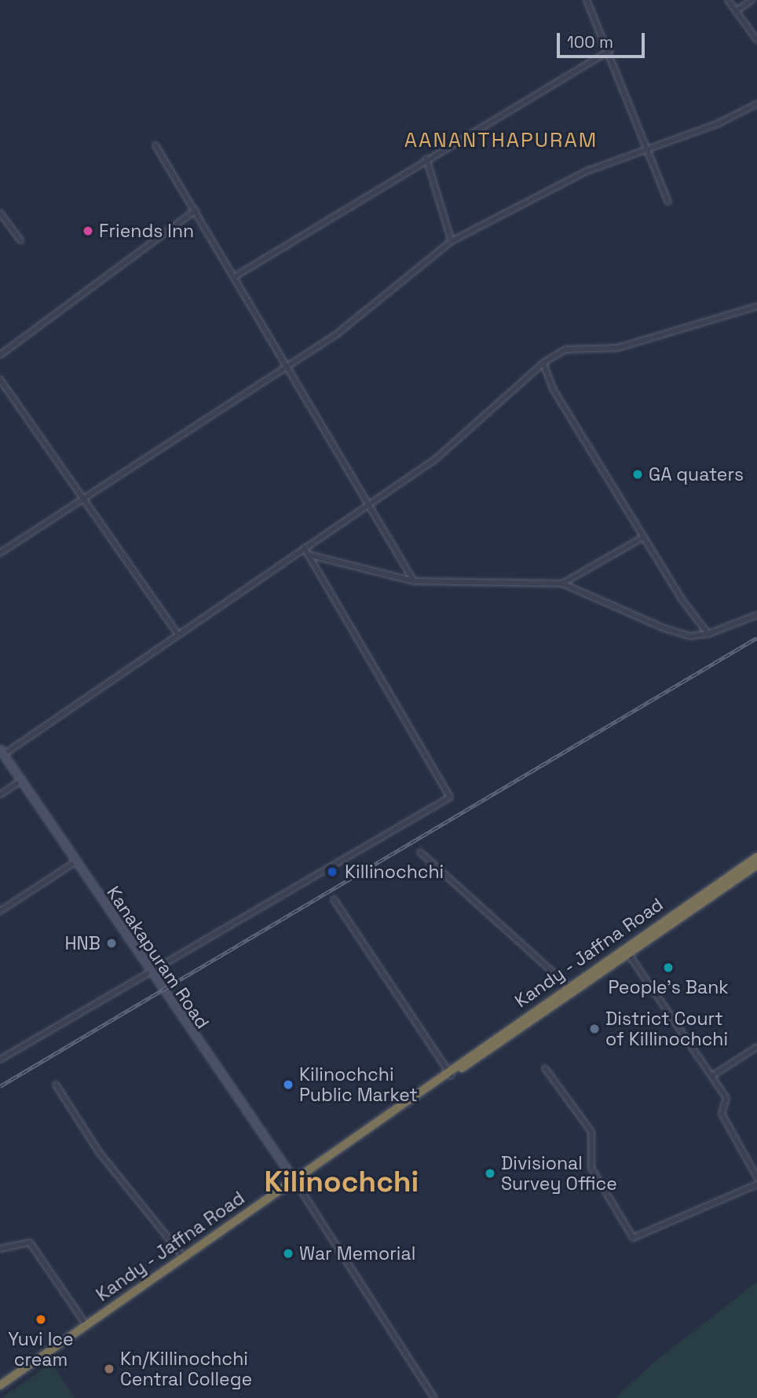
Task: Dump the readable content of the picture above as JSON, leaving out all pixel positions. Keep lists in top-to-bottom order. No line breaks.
{"streets":{"highway":["Kandy - Jaffna Road"],"street":["Kanakapuram Road"]},"crossings":[["Kandy - Jaffna Road","Kanakapuram Road"]],"districts":["AANANTHAPURAM","Kilinochchi"],"places":["Friends Inn","GA quaters","Killinochchi","HNB","People's Bank","District Court of Killinochchi","Kilinochchi Public Market","Divisional Survey Office","War Memorial","Yuvi Ice cream","Kn/Killinochchi Central College"],"scale_bar":"100 m"}
